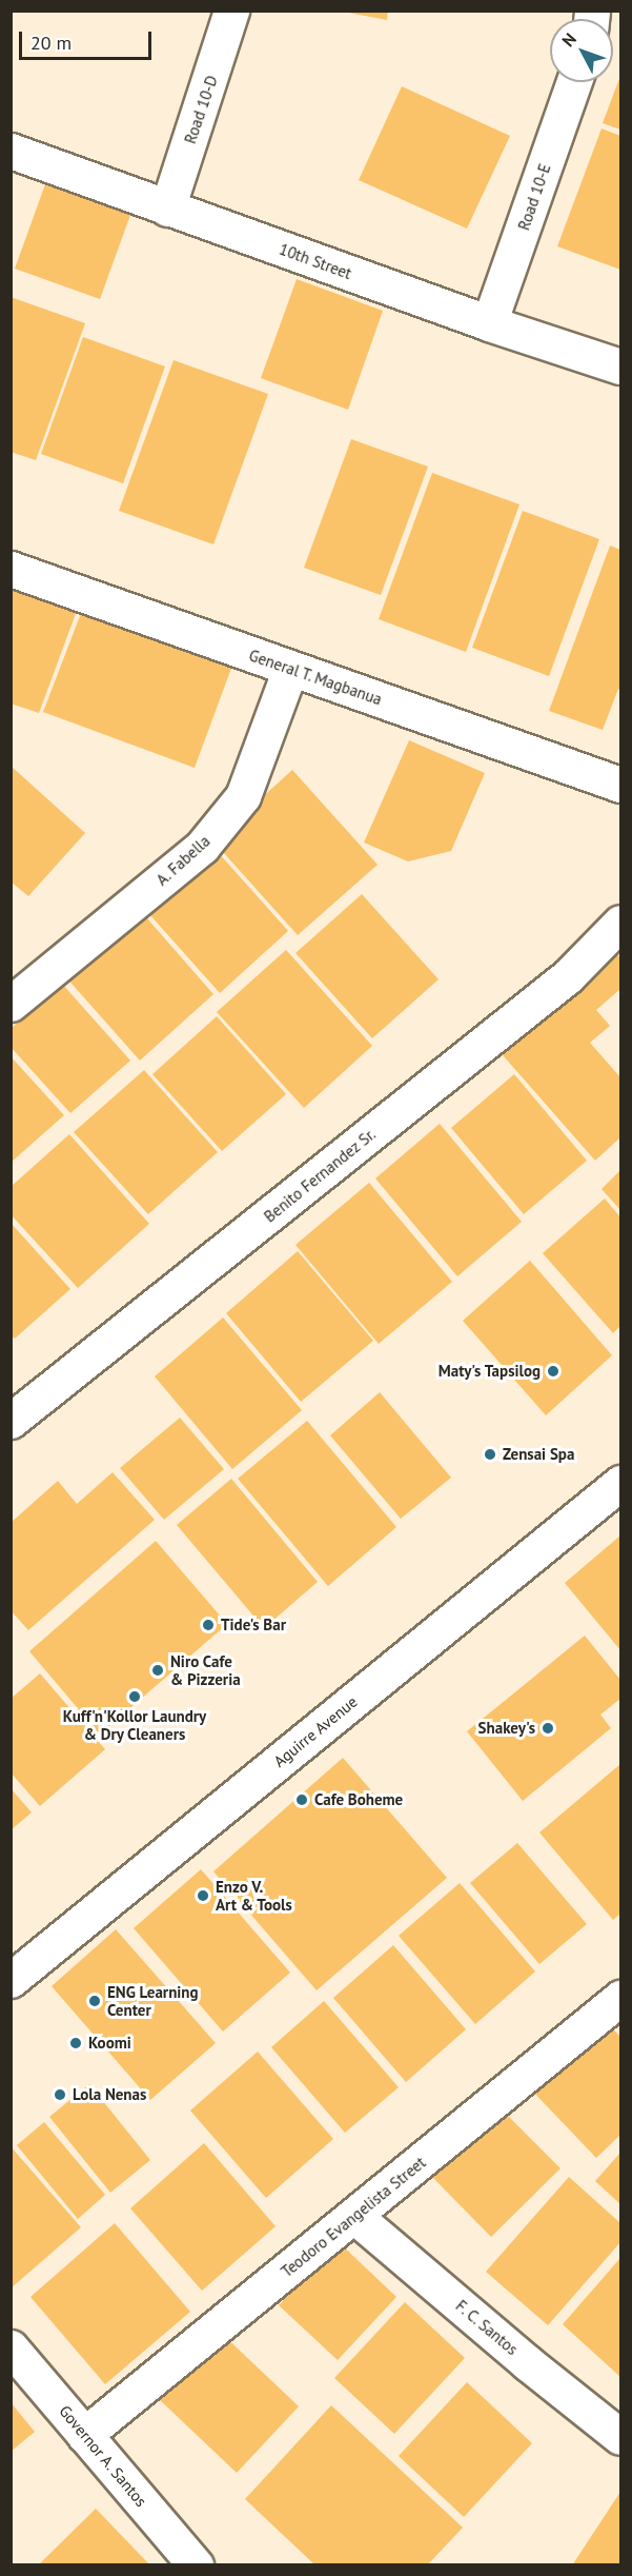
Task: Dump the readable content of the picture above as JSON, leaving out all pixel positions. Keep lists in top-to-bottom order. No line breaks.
{"streets":{"street":["Road 10-D","Road 10-E","10th Street","General T. Magbanua","A. Fabella","Benito Fernandez Sr.","Aguirre Avenue","Teodoro Evangelista Street","F. C. Santos","Governor A. Santos"]},"crossings":[["Road 10-D","10th Street"],["Road 10-E","10th Street"],["General T. Magbanua","A. Fabella"],["Teodoro Evangelista Street","F. C. Santos"],["Teodoro Evangelista Street","Governor A. Santos"]],"places":["Maty's Tapsilog","Zensai Spa","Tide's Bar","Niro Cafe & Pizzeria","Kuff'n'Kollor Laundry & Dry Cleaners","Shakey's","Cafe Boheme","Enzo V. Art & Tools","ENG Learning Center","Koomi","Lola Nenas"],"scale_bar":"20 m","north":"top left"}
